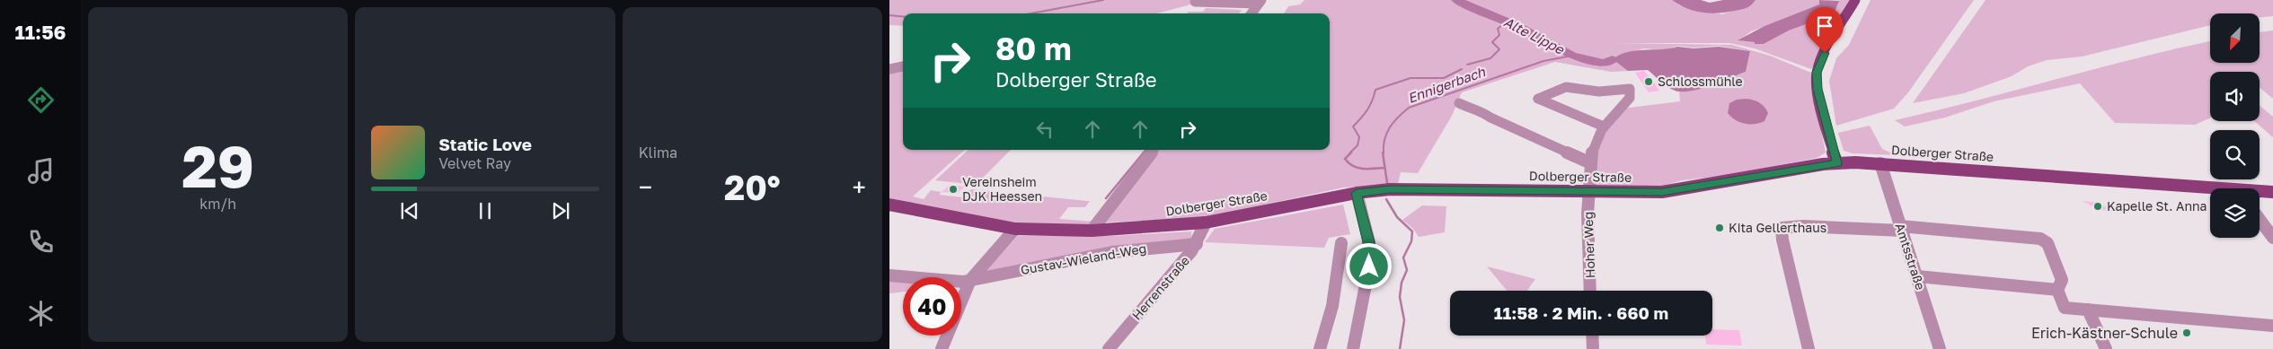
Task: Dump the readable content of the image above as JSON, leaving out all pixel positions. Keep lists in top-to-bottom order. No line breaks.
{"streets":{"main road":["Dolberger Straße"],"street":["Hoher Weg","Amtsstraße","Gustav-Wieland-Weg","Herrenstraße"]},"crossings":[["Dolberger Straße","Hoher Weg"],["Dolberger Straße","Amtsstraße"],["Dolberger Straße","Herrenstraße"],["Gustav-Wieland-Weg","Herrenstraße"]],"water":["Alte Lippe","Ennigerbach"],"places":["Schlossmühle","Vereinsheim DJK Heessen","Kapelle St. Anna","Kita Gellerthaus","Erich-Kästner-Schule"],"north":"bottom left","page":{"tabs":"11:56","tile":[["29","km/h"],"Klima"],"turn":["80 m","Dolberger Straße"],"song":["Static Love","Velvet Ray"],"heat":["−","20°","+"],"limit":"40","trip":"11:58 · 2 Min. · 660 m"}}
